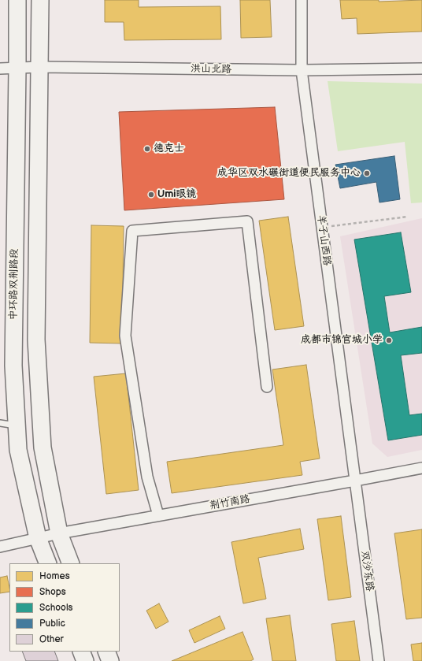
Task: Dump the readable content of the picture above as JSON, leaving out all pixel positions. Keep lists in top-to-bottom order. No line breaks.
{"streets":{"main road":["中环路双荆路段"],"street":["洪山北路","羊子山西路","荆竹南路","双沙东路"]},"crossings":[["洪山北路","羊子山西路"],["洪山北路","中环路双荆路段"],["羊子山西路","荆竹南路"],["羊子山西路","双沙东路"],["中环路双荆路段","荆竹南路"],["荆竹南路","双沙东路"]],"places":["德克士","成华区双水碾街道便民服务中心","Umi眼镜","成都市锦官城小学"],"legend":["Homes","Shops","Schools","Public","Other"]}
